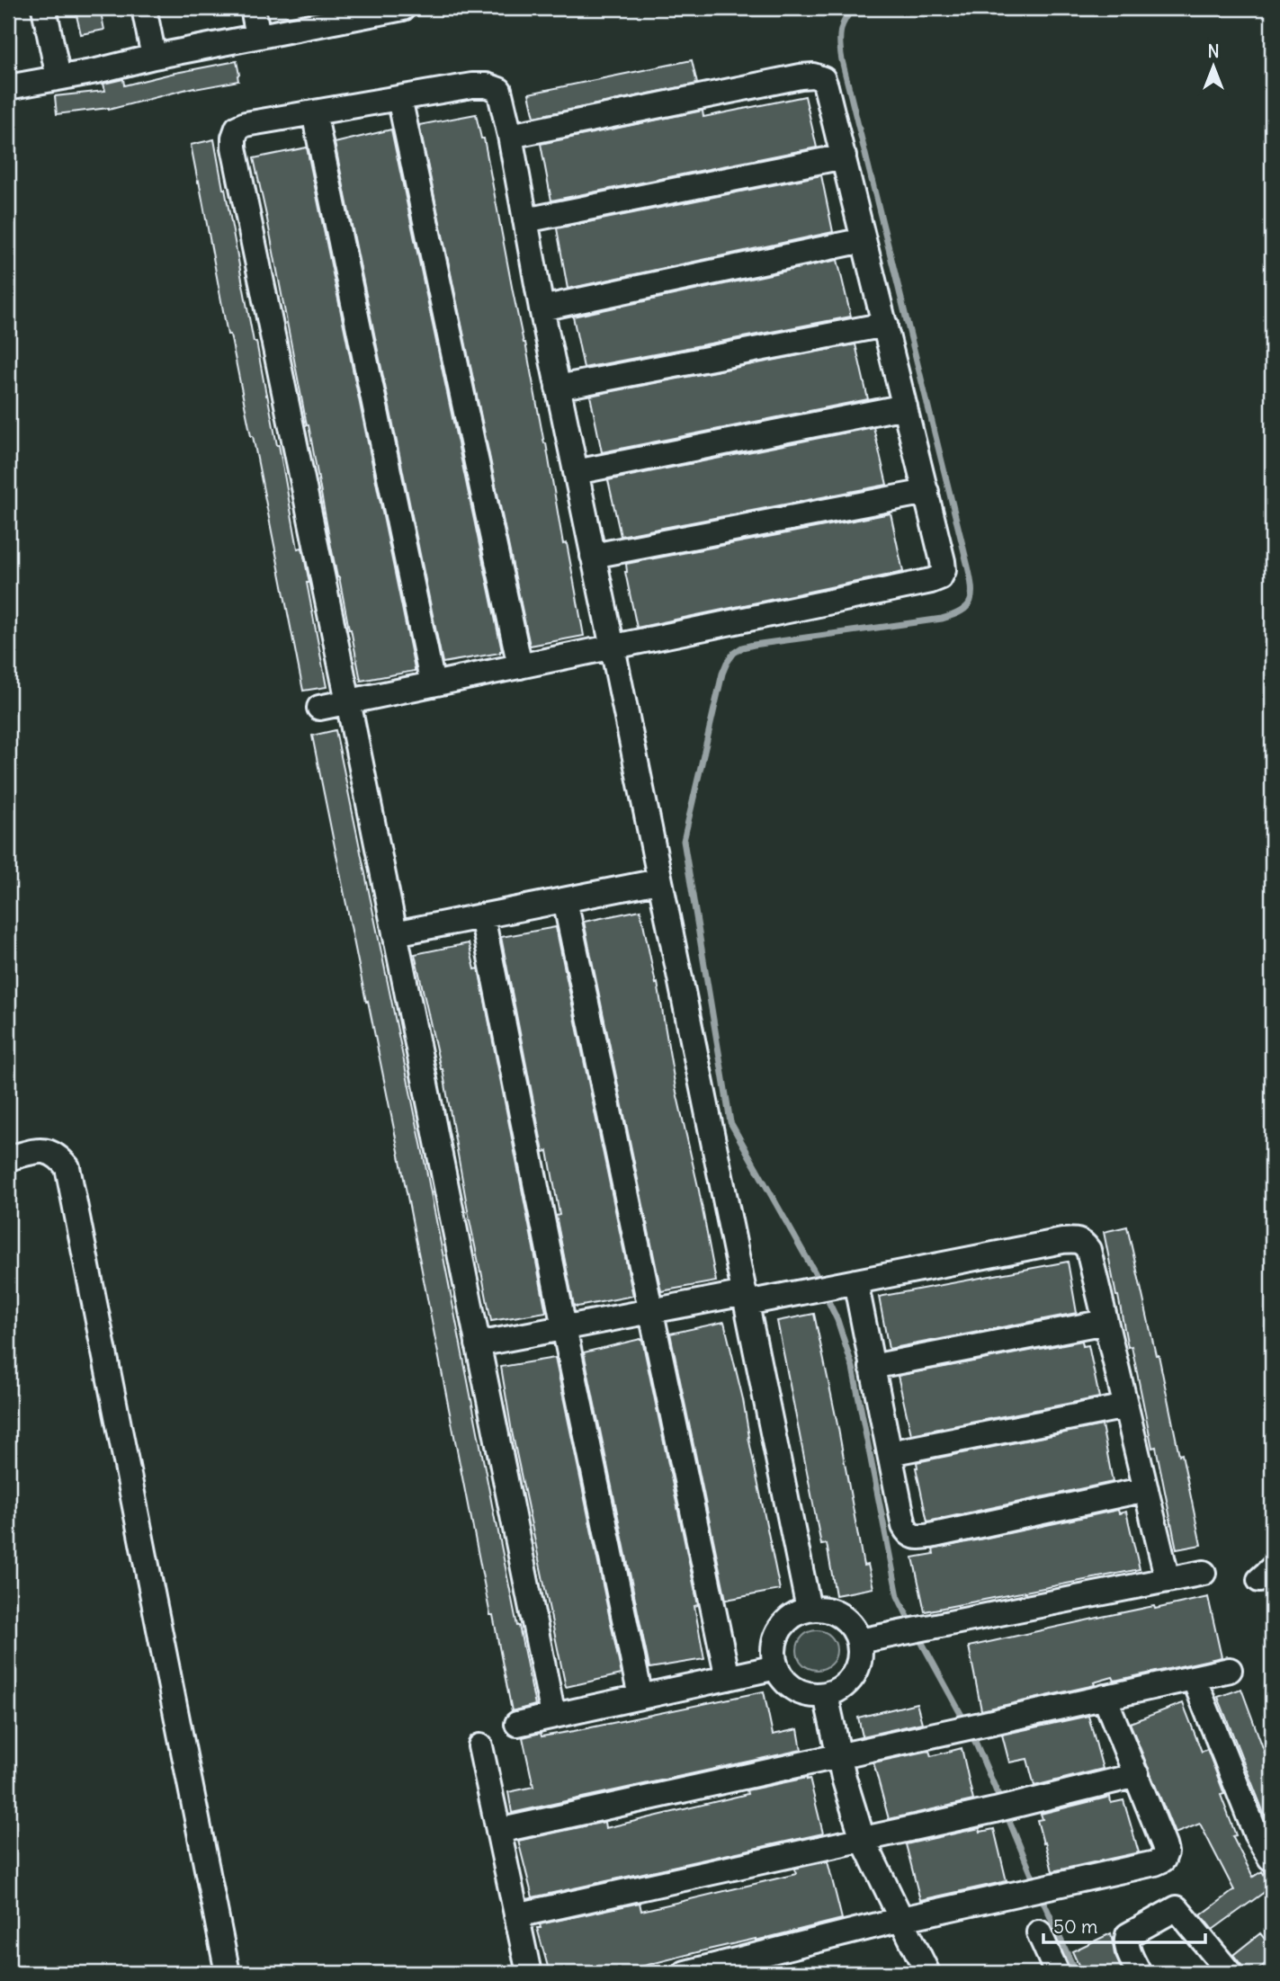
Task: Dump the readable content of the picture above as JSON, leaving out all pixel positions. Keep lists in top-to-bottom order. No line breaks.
{"scale_bar":"50 m","north":"top"}
